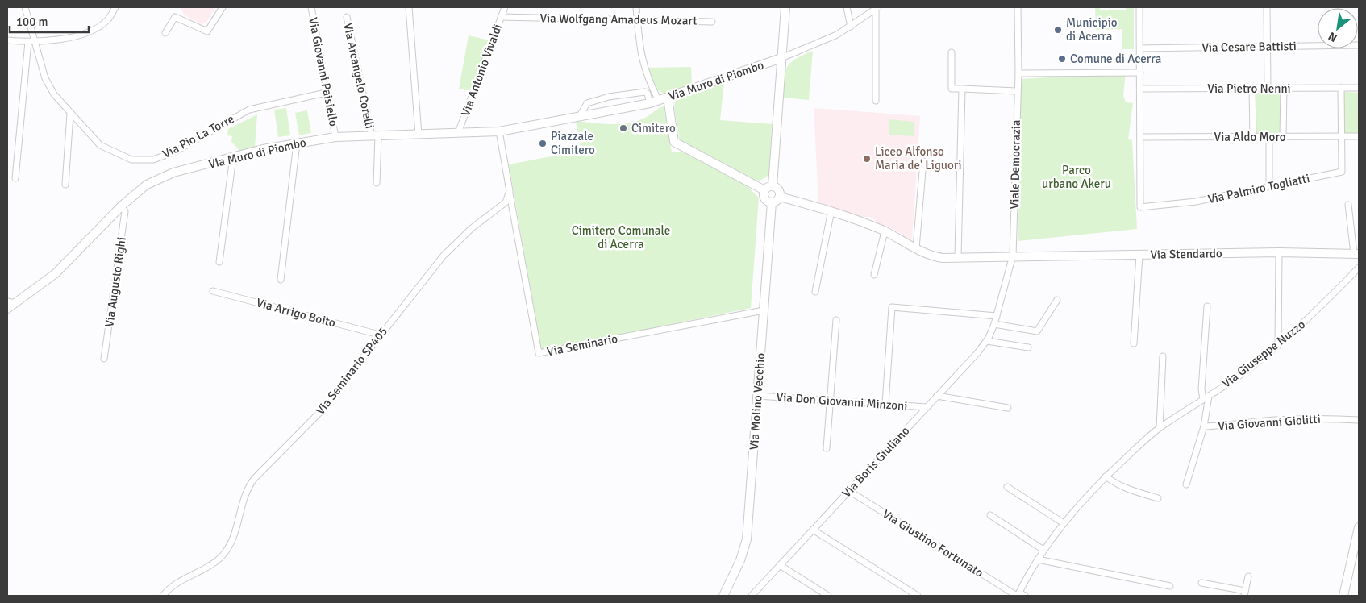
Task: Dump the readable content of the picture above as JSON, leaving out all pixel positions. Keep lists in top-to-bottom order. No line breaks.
{"streets":{"street":["Via Wolfgang Amadeus Mozart","Via Cesare Battisti","Via Antonio Vivaldi","Via Giovanni Paisiello","Via Arcangelo Corelli","Via Muro di Piombo","Via Pietro Nenni","Via Pio La Torre","Via Aldo Moro","Viale Democrazia","Via Palmiro Togliatti","Via Stendardo","Via Augusto Righi","Via Arrigo Boito","Via Seminario","Via Giuseppe Nuzzo","Via Seminario SP405","Via Molino Vecchio","Via Don Giovanni Minzoni","Via Giovanni Giolitti","Via Boris Giuliano","Via Giustino Fortunato"]},"crossings":[["Via Wolfgang Amadeus Mozart","Via Antonio Vivaldi"],["Via Antonio Vivaldi","Via Muro di Piombo"],["Via Giovanni Paisiello","Via Muro di Piombo"],["Via Giovanni Paisiello","Via Pio La Torre"],["Via Arcangelo Corelli","Via Muro di Piombo"],["Via Muro di Piombo","Via Augusto Righi"],["Via Aldo Moro","Via Palmiro Togliatti"],["Viale Democrazia","Via Stendardo"],["Viale Democrazia","Via Boris Giuliano"],["Via Stendardo","Via Molino Vecchio"],["Via Stendardo","Via Boris Giuliano"],["Via Arrigo Boito","Via Seminario SP405"],["Via Seminario","Via Seminario SP405"],["Via Seminario","Via Molino Vecchio"],["Via Giuseppe Nuzzo","Via Giovanni Giolitti"],["Via Giuseppe Nuzzo","Via Giustino Fortunato"],["Via Molino Vecchio","Via Don Giovanni Minzoni"],["Via Don Giovanni Minzoni","Via Boris Giuliano"],["Via Boris Giuliano","Via Giustino Fortunato"]],"parks":["Parco urbano Akeru","Cimitero Comunale di Acerra"],"places":["Municipio di Acerra","Comune di Acerra","Cimitero","Piazzale Cimitero","Liceo Alfonso Maria de' Liguori"],"scale_bar":"100 m","north":"bottom left"}
